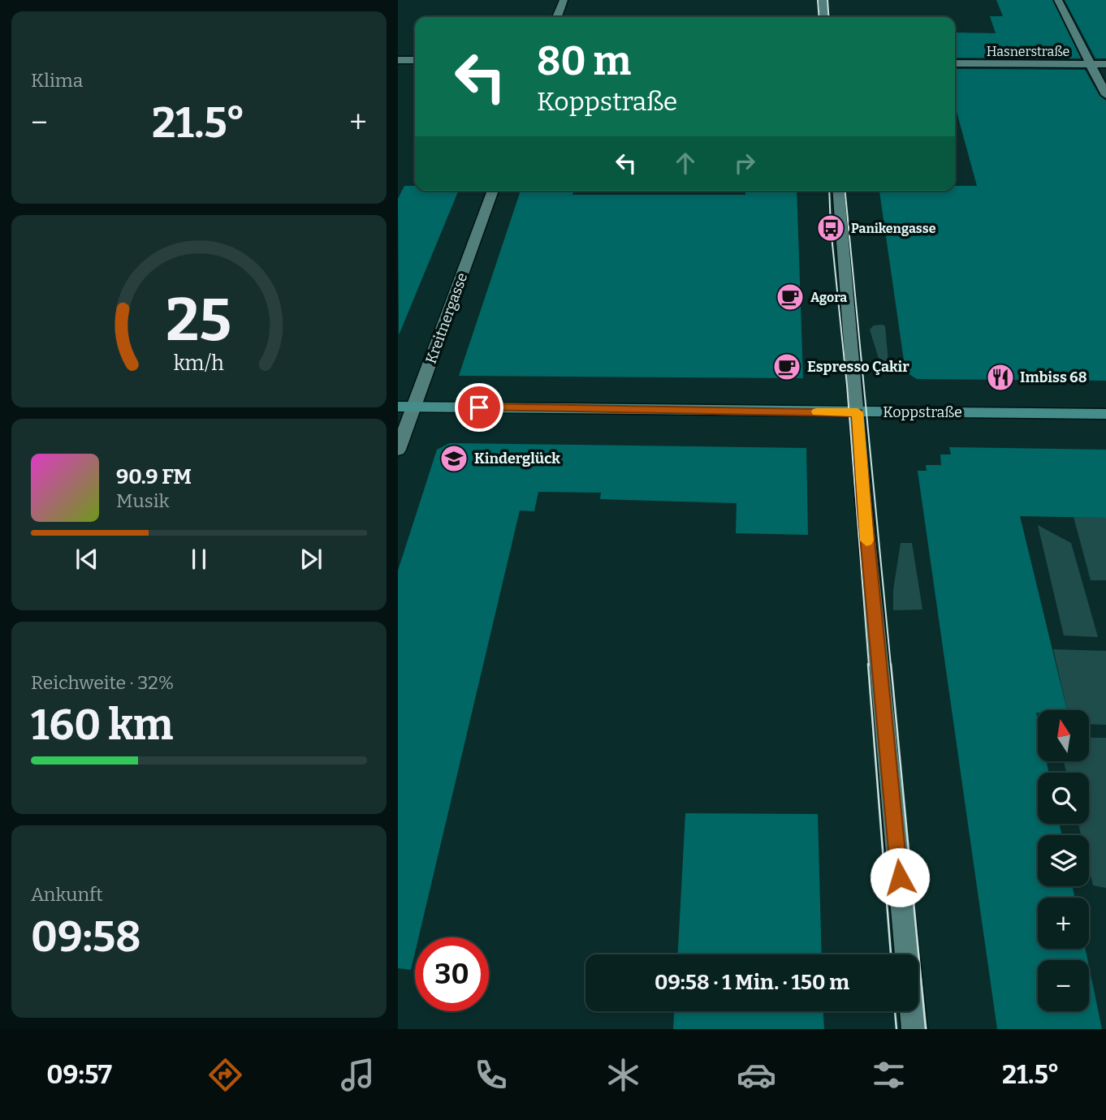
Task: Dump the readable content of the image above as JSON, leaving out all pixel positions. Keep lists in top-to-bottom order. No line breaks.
{"streets":{"main road":["Koppstraße"],"street":["Hasnerstraße","Kreitnergasse"]},"crossings":[["Kreitnergasse","Koppstraße"]],"places":{"bus stop":["Panikengasse"],"cafe":["Agora","Espresso Çakir"],"restaurant":["Imbiss 68"],"school or university":["Kinderglück"]},"north":"top","page":{"tile":["Klima",["Reichweite · 32%","160 km"],["Ankunft","09:58"]],"turn":["80 m","Koppstraße"],"heat":["−","21.5°","+"],"song":["90.9 FM","Musik"],"map_buttons":["+","−"],"limit":"30","trip":"09:58 · 1 Min. · 150 m","tabs":["09:57","21.5°"],"gauge":["25","km/h"]}}
